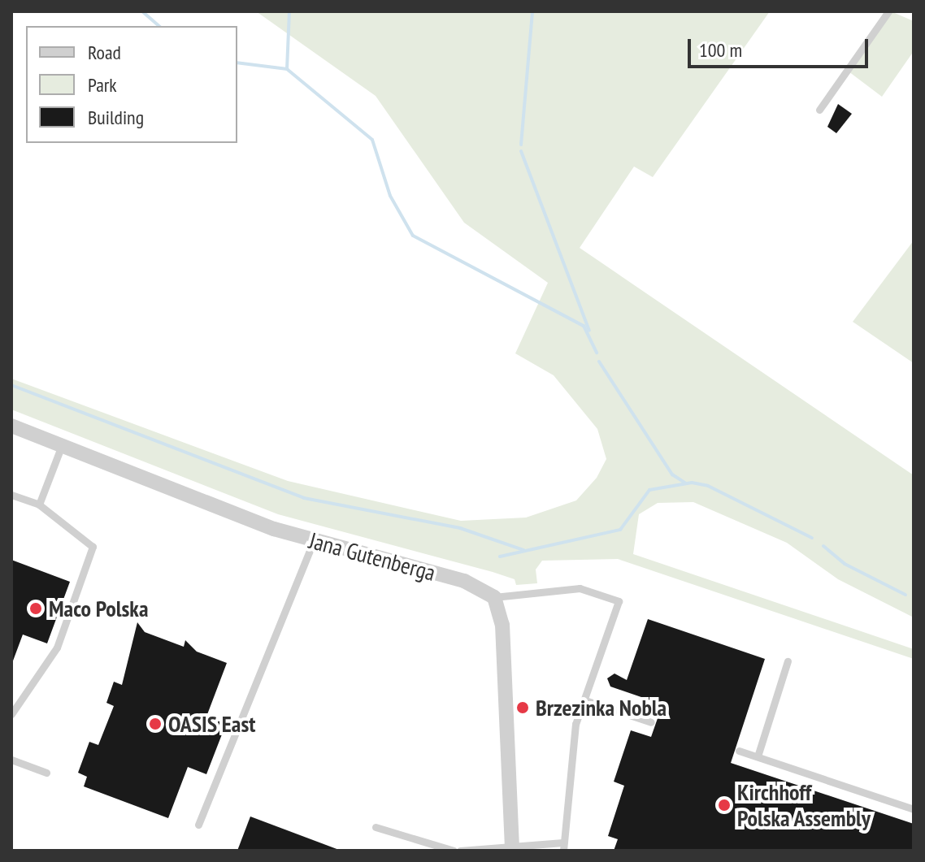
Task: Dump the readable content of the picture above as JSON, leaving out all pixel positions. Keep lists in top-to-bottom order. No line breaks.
{"streets":{"street":["Jana Gutenberga"]},"places":["Maco Polska","Brzezinka Nobla","OASIS East","Kirchhoff Polska Assembly"],"legend":["Road","Park","Building"],"scale_bar":"100 m"}
